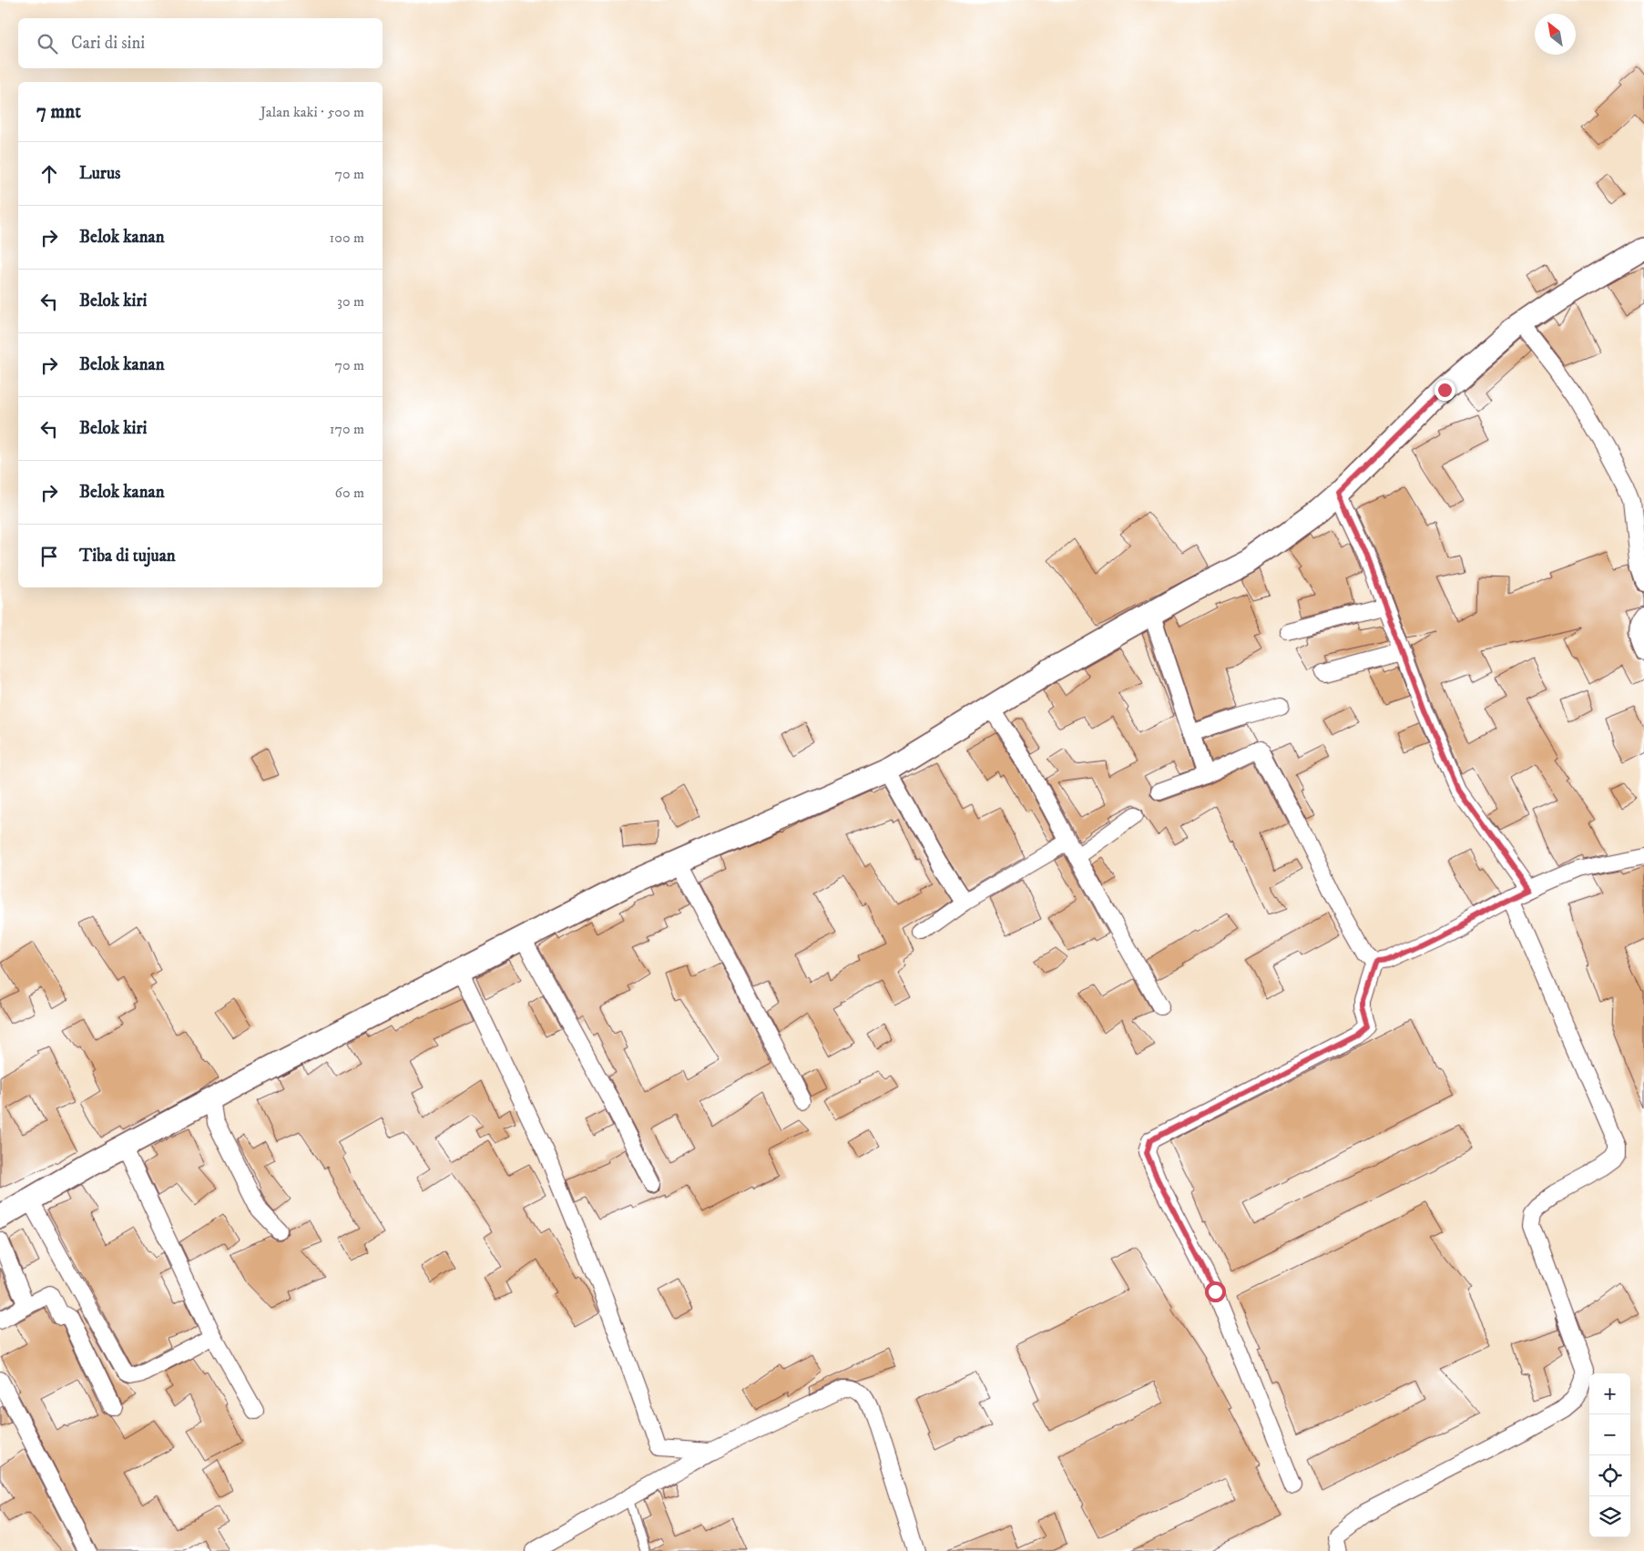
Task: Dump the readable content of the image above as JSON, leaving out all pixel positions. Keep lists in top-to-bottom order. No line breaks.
{"north":"top left","page":{"search":"Cari di sini","heading":["7 mnt","Jalan kaki · 500 m"],"list":[["Lurus","70 m"],["Belok kanan","100 m"],["Belok kiri","30 m"],["Belok kanan","70 m"],["Belok kiri","170 m"],["Belok kanan","60 m"],"Tiba di tujuan"],"map_buttons":["+","−"]}}
